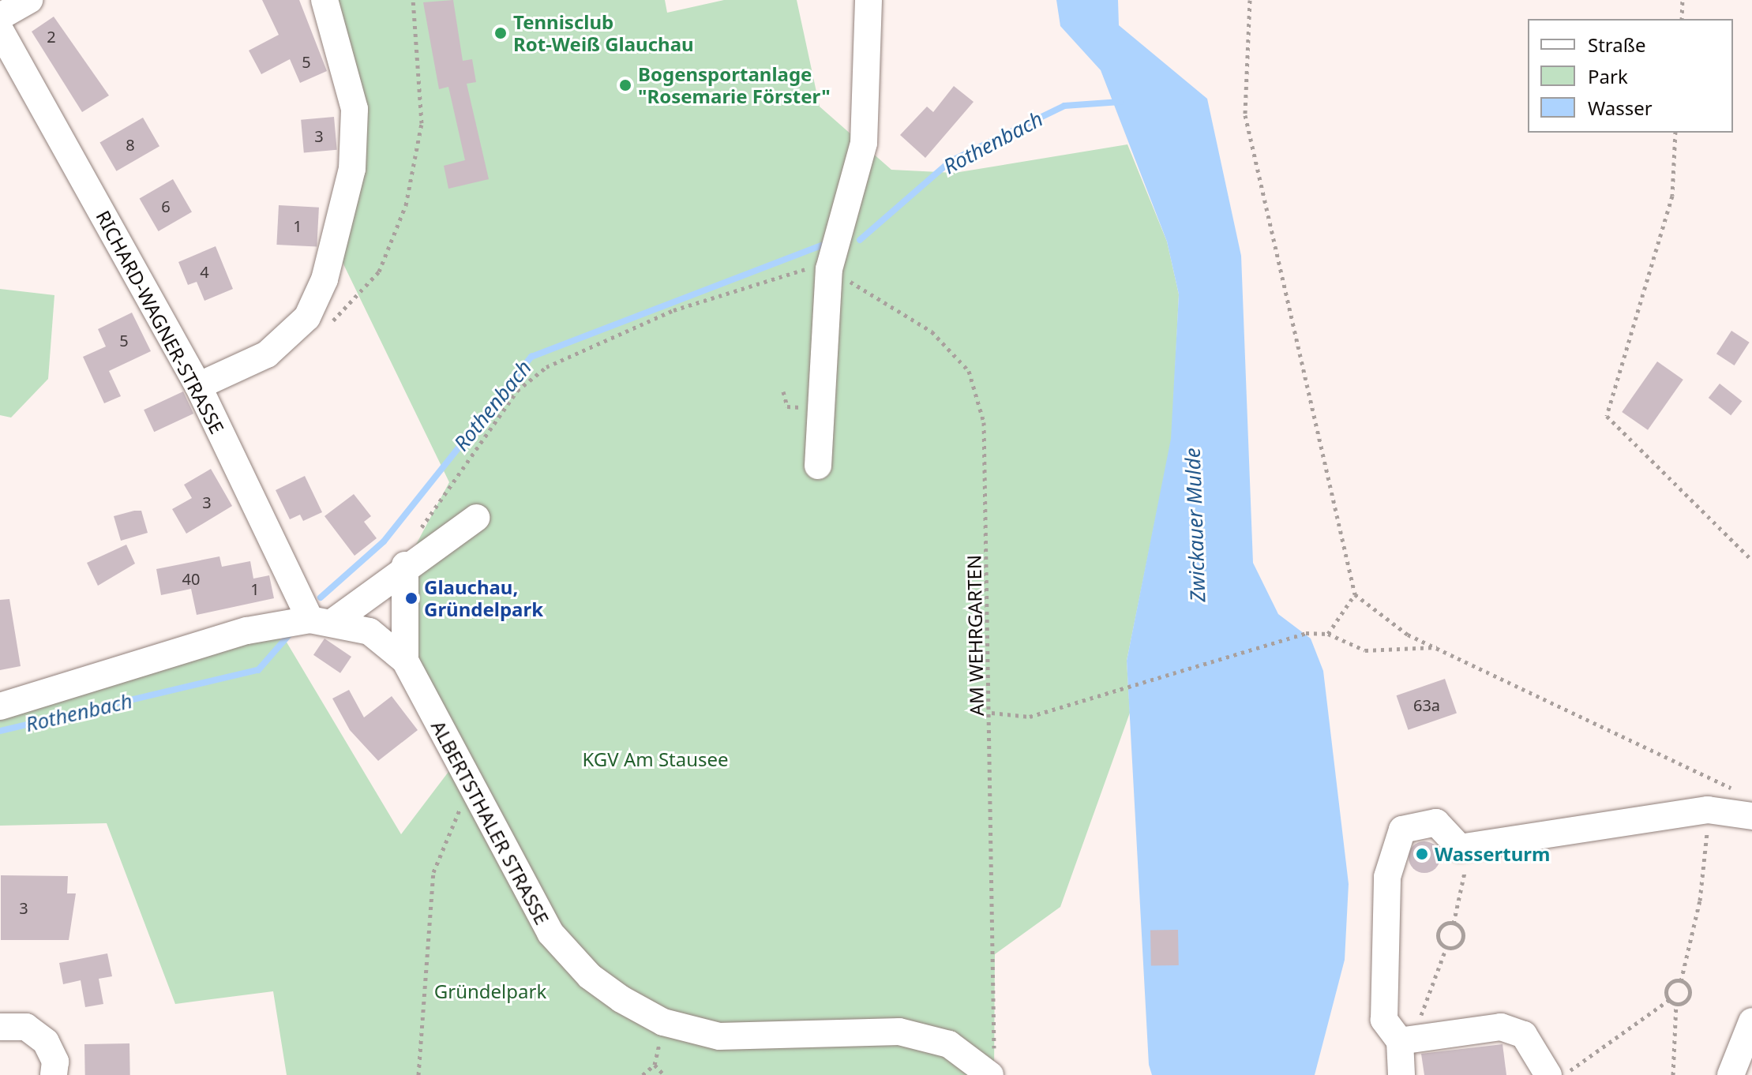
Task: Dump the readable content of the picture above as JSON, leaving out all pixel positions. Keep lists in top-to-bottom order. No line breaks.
{"streets":{"street":["RICHARD-WAGNER-STRASSE","ALBERTSTHALER STRASSE"],"path":["AM WEHRGARTEN"]},"crossings":[["RICHARD-WAGNER-STRASSE","ALBERTSTHALER STRASSE"],["AM WEHRGARTEN","ALBERTSTHALER STRASSE"]],"water":["Rothenbach","Zwickauer Mulde"],"parks":["KGV Am Stausee","Gründelpark"],"places":["Tennisclub Rot-Weiß Glauchau","Bogensportanlage \"Rosemarie Förster\"","Glauchau, Gründelpark","Wasserturm"],"house_numbers":["2","5","3","8","6","1","4","5","3","40","1","63a","3"],"legend":["Straße","Park","Wasser"]}
